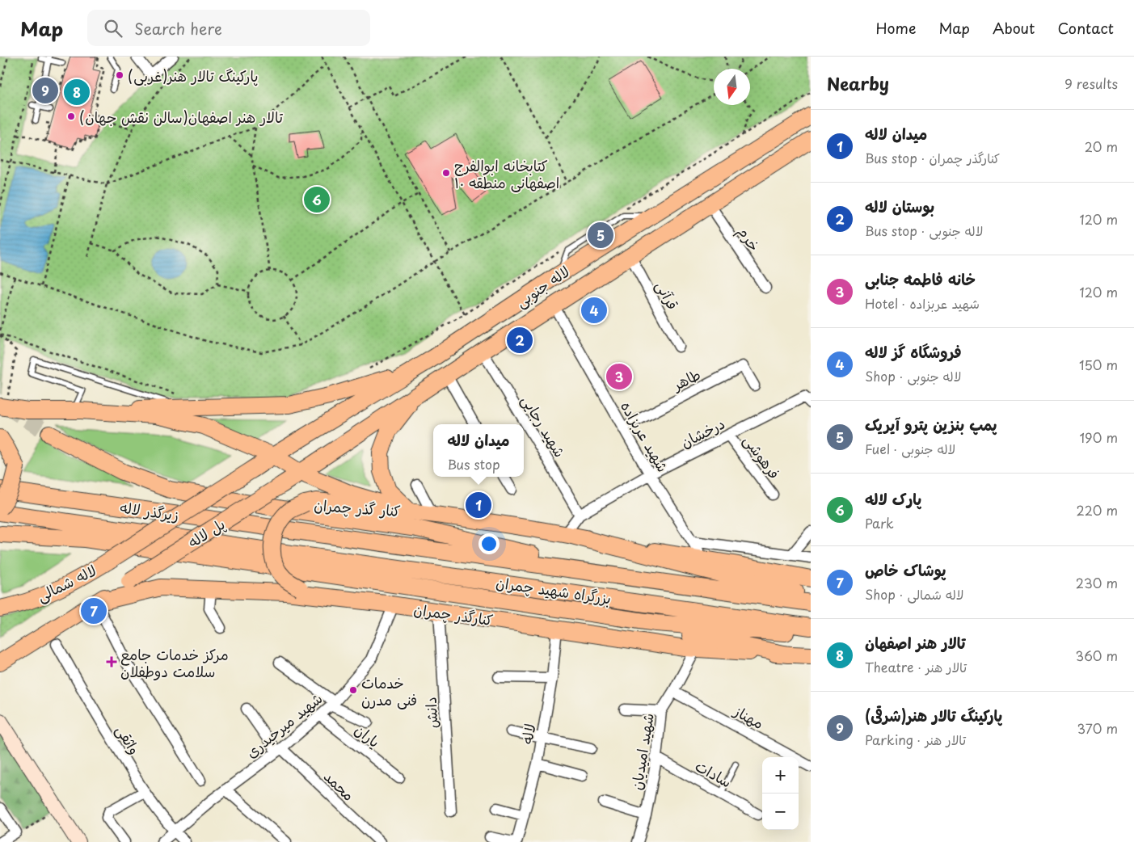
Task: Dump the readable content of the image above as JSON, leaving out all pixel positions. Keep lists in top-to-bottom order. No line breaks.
{"streets":{"main road":["لاله جنوبی","کنار گذر چمران","زیرگذر لاله","پل لاله","لاله شمالی","بزرگراه شهید چمران","کنارگذر چمران"],"street":["خرم","قرآنی","طاهر","شهید رجایی","درخشان","شهید عربزاده","فرهوشی","دانش","مهناز","شهید میرحیدری","لاله","یاران","واثقی","شهید امیدیان","سادات","محمد"]},"crossings":[["خرم","لاله جنوبی"],["لاله جنوبی","قرآنی"],["لاله جنوبی","شهید رجایی"],["لاله جنوبی","شهید عربزاده"],["لاله جنوبی","پل لاله"],["طاهر","شهید عربزاده"],["شهید رجایی","درخشان"],["درخشان","شهید عربزاده"],["درخشان","فرهوشی"],["کنار گذر چمران","کنارگذر چمران"],["زیرگذر لاله","بزرگراه شهید چمران"],["پل لاله","لاله شمالی"],["پل لاله","کنارگذر چمران"],["کنارگذر چمران","دانش"],["کنارگذر چمران","شهید میرحیدری"],["کنارگذر چمران","لاله"],["کنارگذر چمران","شهید امیدیان"],["مهناز","شهید امیدیان"],["شهید میرحیدری","یاران"],["شهید میرحیدری","واثقی"],["شهید میرحیدری","محمد"],["شهید امیدیان","سادات"]],"places":{"other":["پارکینگ تالار هنر(غربی)","تالار هنر اصفهان(سالن نقش جهان)","کتابخانه ابوالفرج اصفهانی منطقه ۱۰","خدمات فنی مدرن"],"health":["مرکز خدمات جامع سلامت دوطفلان"]},"north":"bottom","page":{"header":"Map","search":"Search here","nav":["Home","Map","About","Contact"],"heading":["Nearby","9 results"],"pins":["9","8","6","5","4","2","3","1","7"],"list":[{"mark":"1","name":"میدان لاله","note":"Bus stop · کنارگذر چمران","value":"20 m"},{"mark":"2","name":"بوستان لاله","note":"Bus stop · لاله جنوبی","value":"120 m"},{"mark":"3","name":"خانه فاطمه جنابی","note":"Hotel · شهید عربزاده","value":"120 m"},{"mark":"4","name":"فروشگاه گز لاله","note":"Shop · لاله جنوبی","value":"150 m"},{"mark":"5","name":"پمپ بنزین پترو آیریک","note":"Fuel · لاله جنوبی","value":"190 m"},{"mark":"6","name":"پارک لاله","note":"Park","value":"220 m"},{"mark":"7","name":"پوشاک خاص","note":"Shop · لاله شمالی","value":"230 m"},{"mark":"8","name":"تالار هنر اصفهان","note":"Theatre · تالار هنر","value":"360 m"},{"mark":"9","name":"پارکینگ تالار هنر(شرقی)","note":"Parking · تالار هنر","value":"370 m"}],"popup":["میدان لاله","Bus stop"],"map_buttons":["+","−"]}}
